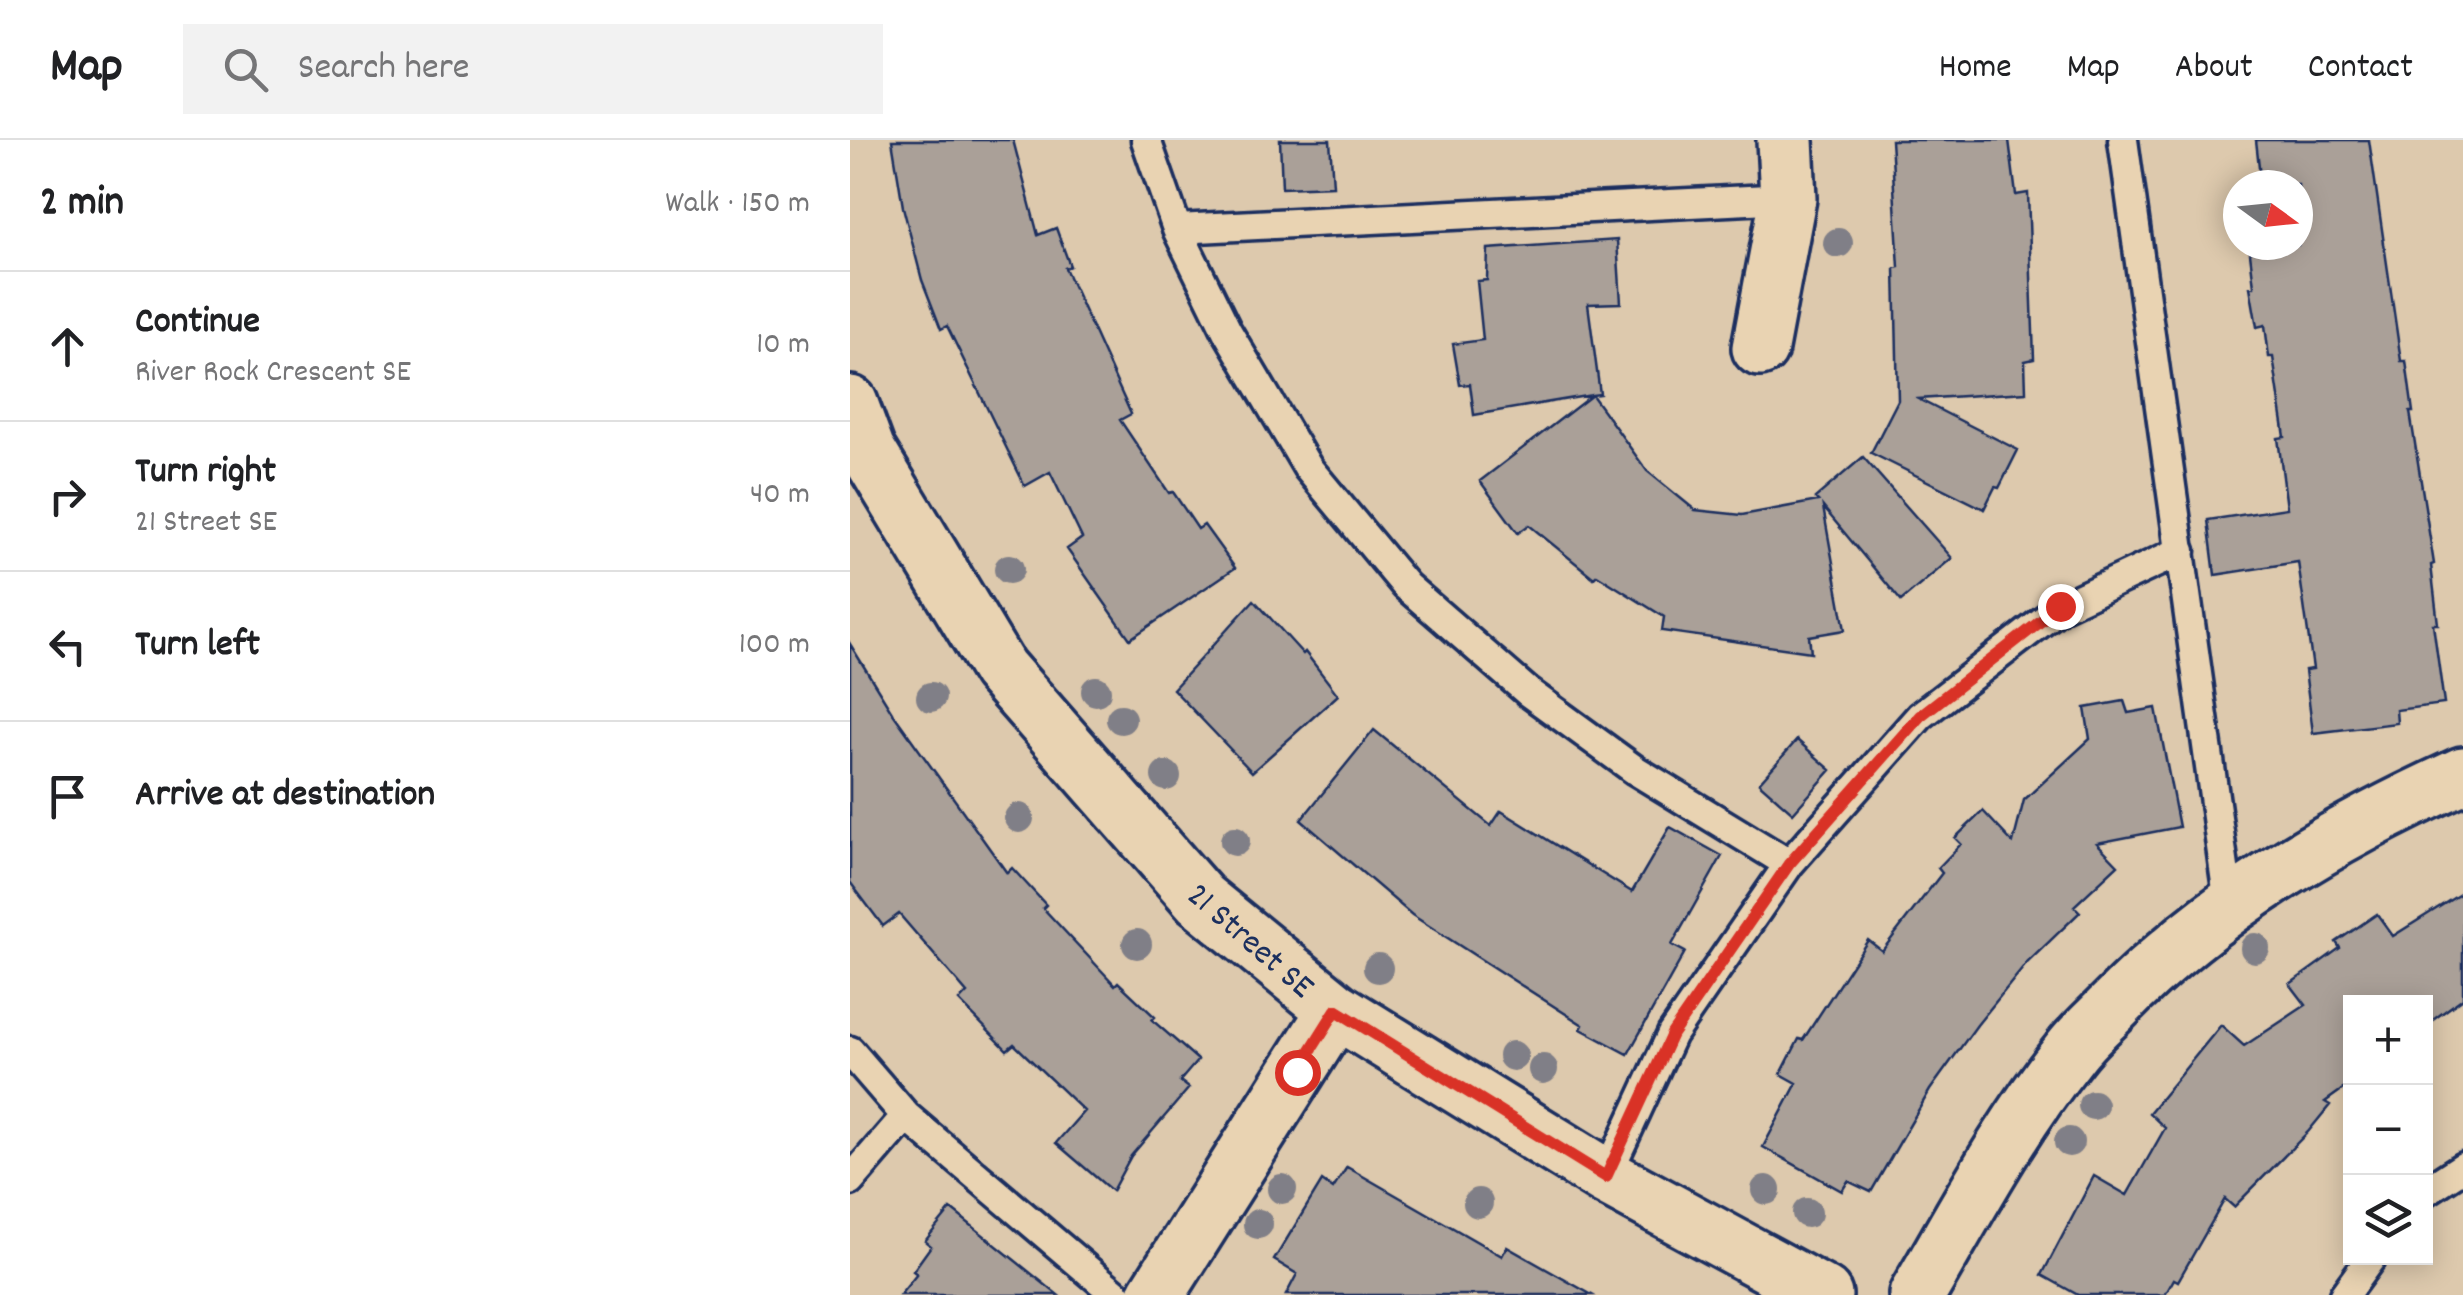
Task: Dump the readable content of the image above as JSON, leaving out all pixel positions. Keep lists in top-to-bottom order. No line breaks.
{"streets":{"street":["21 Street SE"]},"north":"right","page":{"header":"Map","search":"Search here","nav":["Home","Map","About","Contact"],"heading":["2 min","Walk · 150 m"],"list":[["Continue","River Rock Crescent SE","10 m"],["Turn right","21 Street SE","40 m"],["Turn left","100 m"],"Arrive at destination"],"map_buttons":["+","−"]}}
